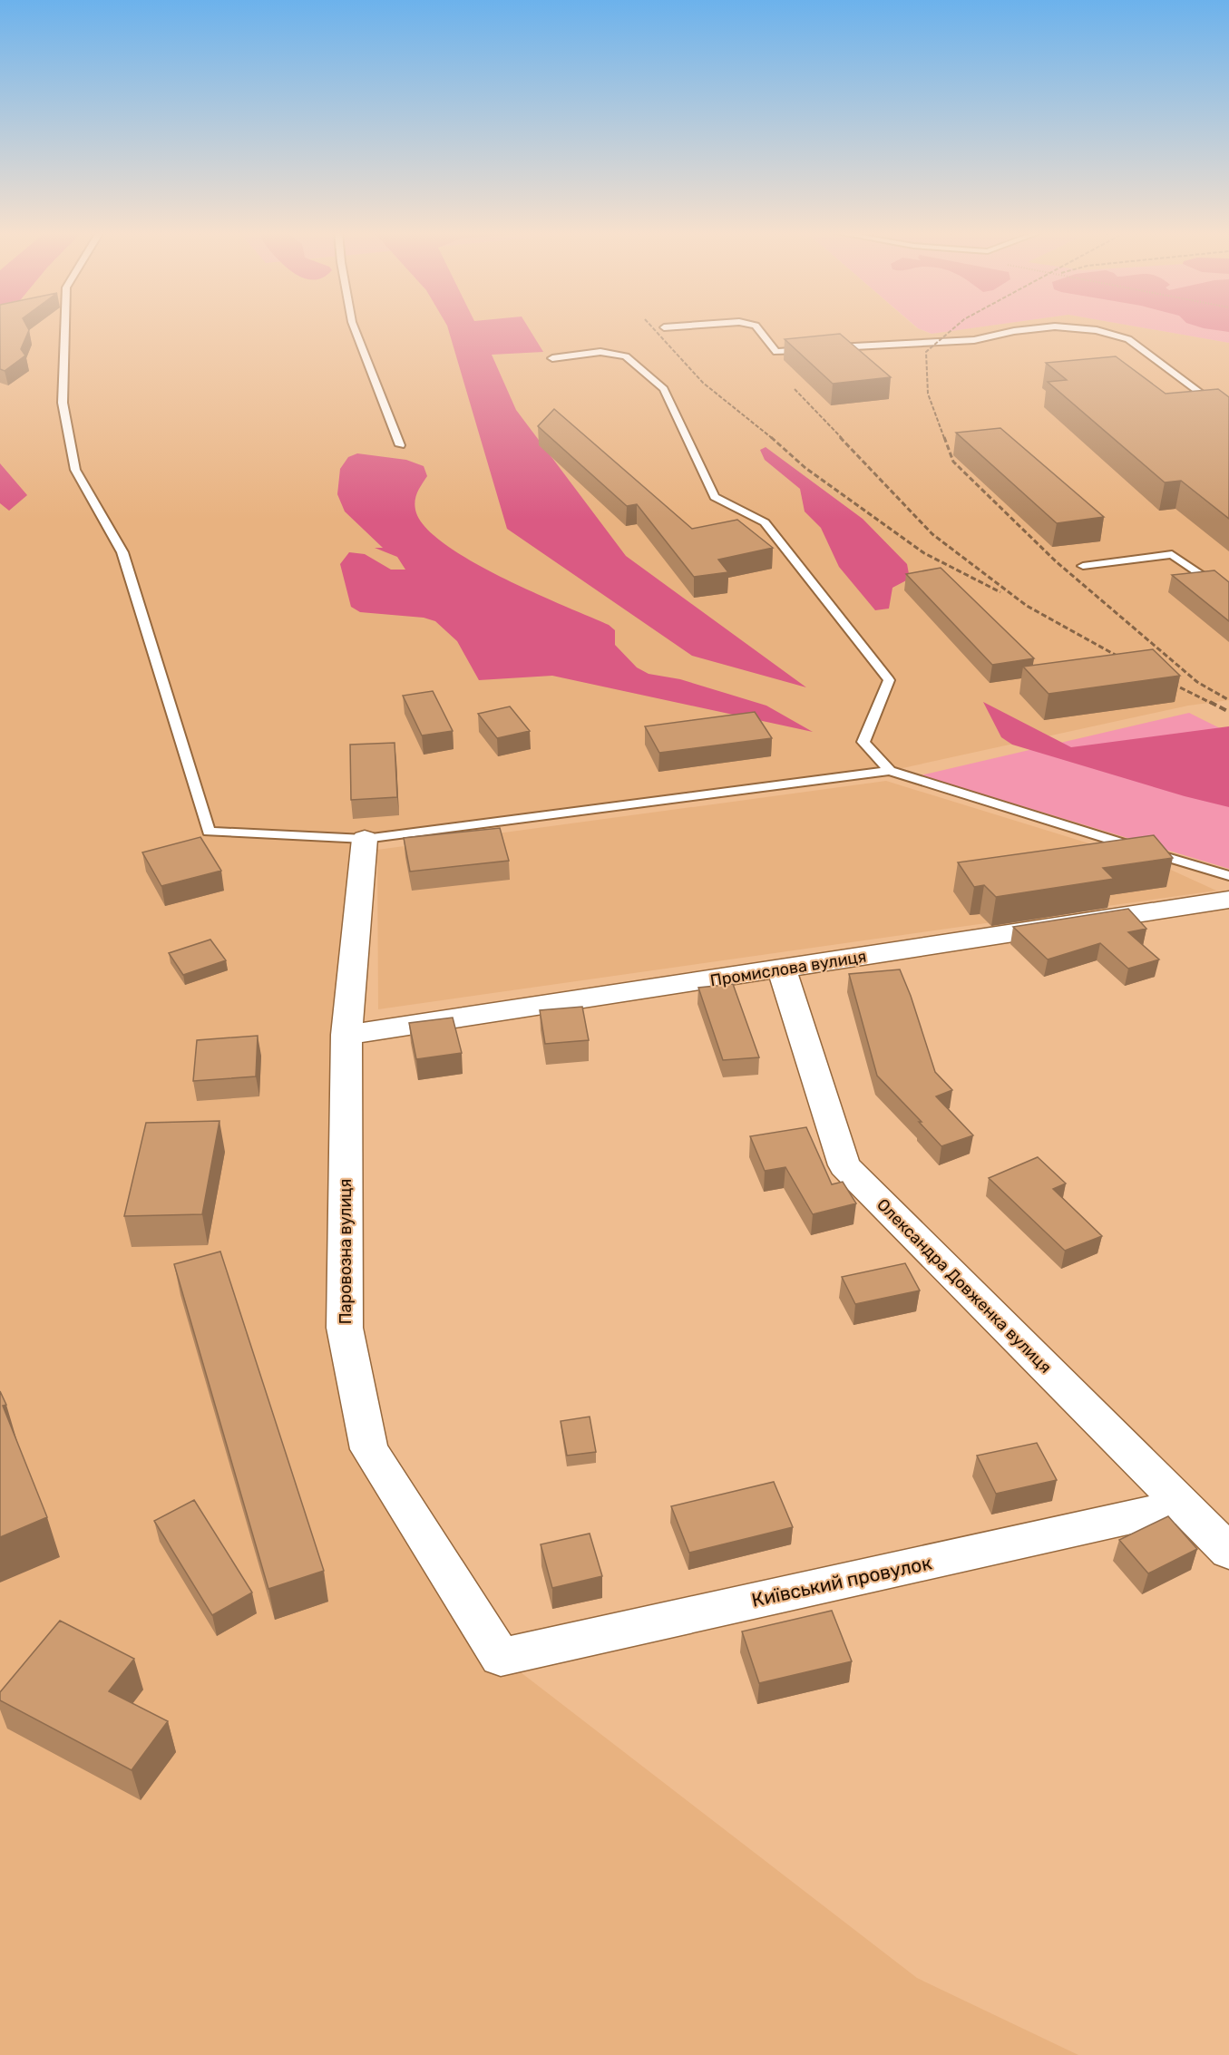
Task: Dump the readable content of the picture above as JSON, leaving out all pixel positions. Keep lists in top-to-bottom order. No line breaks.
{"streets":{"street":["Промислова вулиця","Паровозна вулиця","Олександра Довженка вулиця","Київський провулок"]},"crossings":[["Промислова вулиця","Паровозна вулиця"],["Промислова вулиця","Олександра Довженка вулиця"],["Паровозна вулиця","Київський провулок"],["Олександра Довженка вулиця","Київський провулок"]]}
